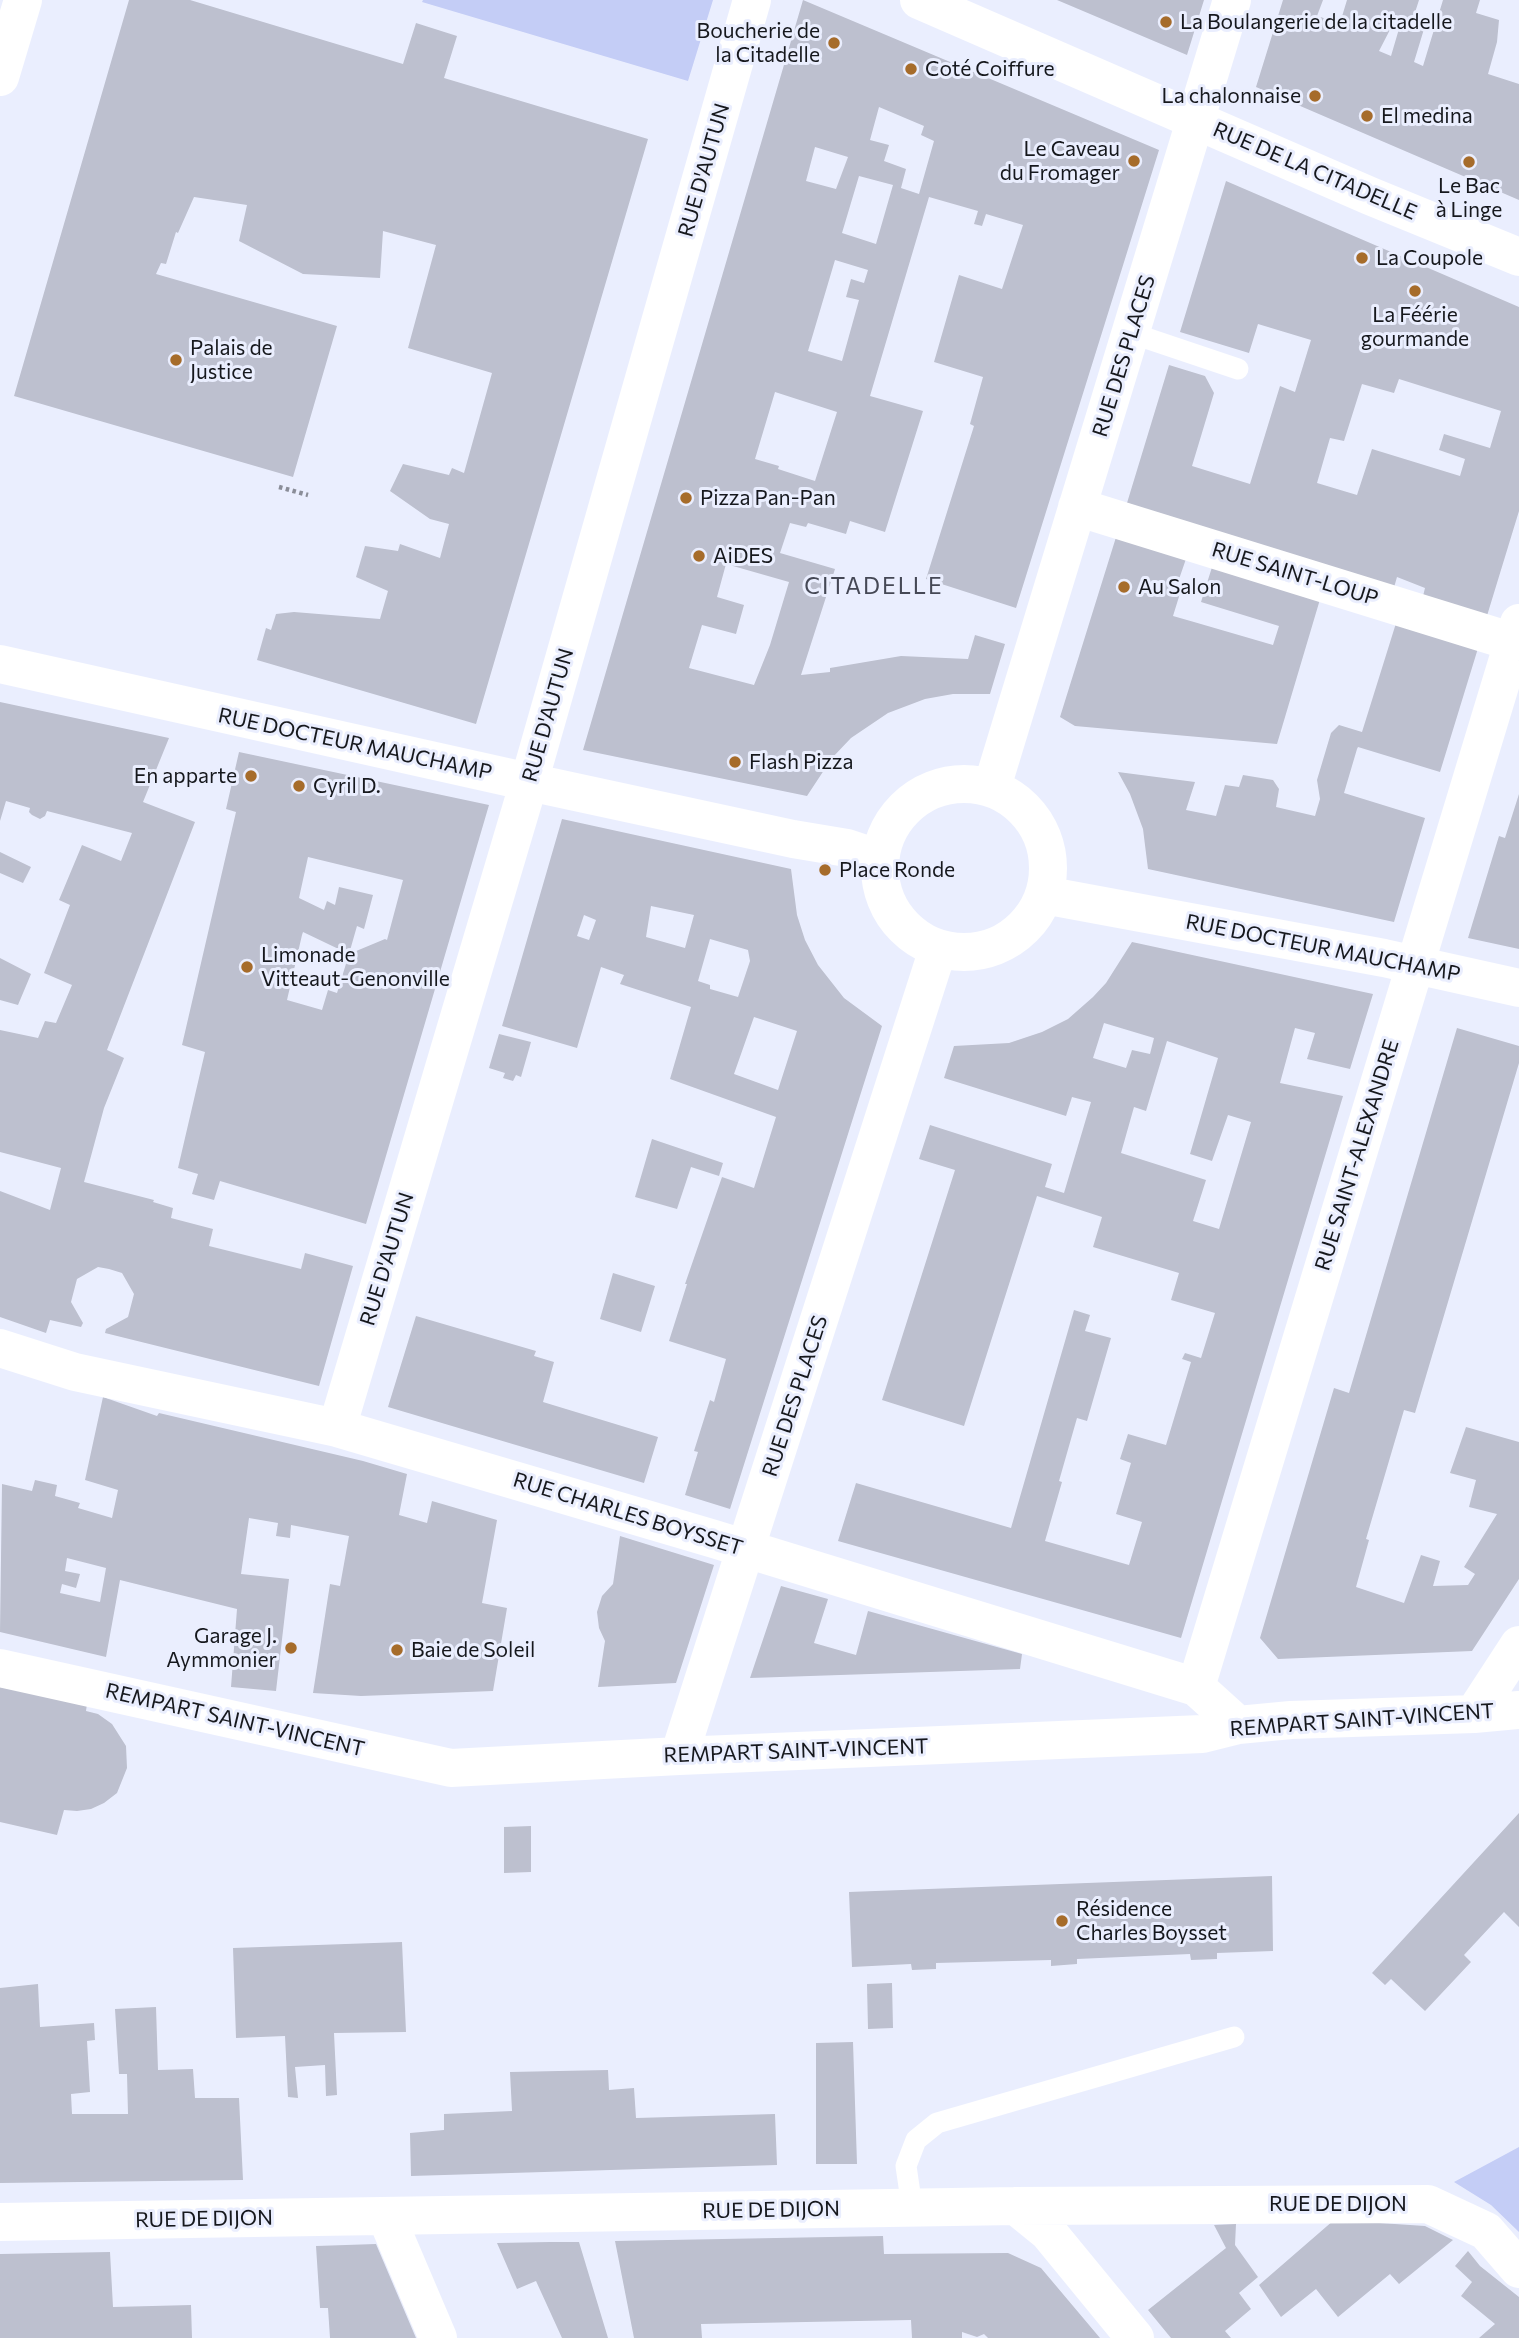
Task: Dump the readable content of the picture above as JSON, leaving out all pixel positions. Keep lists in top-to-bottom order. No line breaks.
{"streets":{"street":["RUE D'AUTUN","RUE DE LA CITADELLE","RUE DES PLACES","RUE SAINT-LOUP","RUE DOCTEUR MAUCHAMP","RUE SAINT-ALEXANDRE","RUE CHARLES BOYSSET","REMPART SAINT-VINCENT","RUE DE DIJON"]},"crossings":[["RUE D'AUTUN","RUE DOCTEUR MAUCHAMP"],["RUE D'AUTUN","RUE CHARLES BOYSSET"],["RUE DE LA CITADELLE","RUE DES PLACES"],["RUE DES PLACES","RUE SAINT-LOUP"],["RUE DES PLACES","RUE DOCTEUR MAUCHAMP"],["RUE DES PLACES","RUE CHARLES BOYSSET"],["RUE DES PLACES","REMPART SAINT-VINCENT"],["RUE SAINT-LOUP","RUE SAINT-ALEXANDRE"],["RUE DOCTEUR MAUCHAMP","RUE SAINT-ALEXANDRE"],["RUE SAINT-ALEXANDRE","RUE CHARLES BOYSSET"],["RUE CHARLES BOYSSET","REMPART SAINT-VINCENT"]],"districts":["CITADELLE"],"places":["La Boulangerie de la citadelle","Boucherie de la Citadelle","Coté Coiffure","La chalonnaise","El medina","Le Caveau du Fromager","Le Bac à Linge","La Coupole","La Féérie gourmande","Palais de Justice","Pizza Pan-Pan","AiDES","Au Salon","Flash Pizza","En apparte","Cyril D.","Place Ronde","Limonade Vitteaut-Genonville","Garage J. Aymmonier","Baie de Soleil","Résidence Charles Boysset"]}
